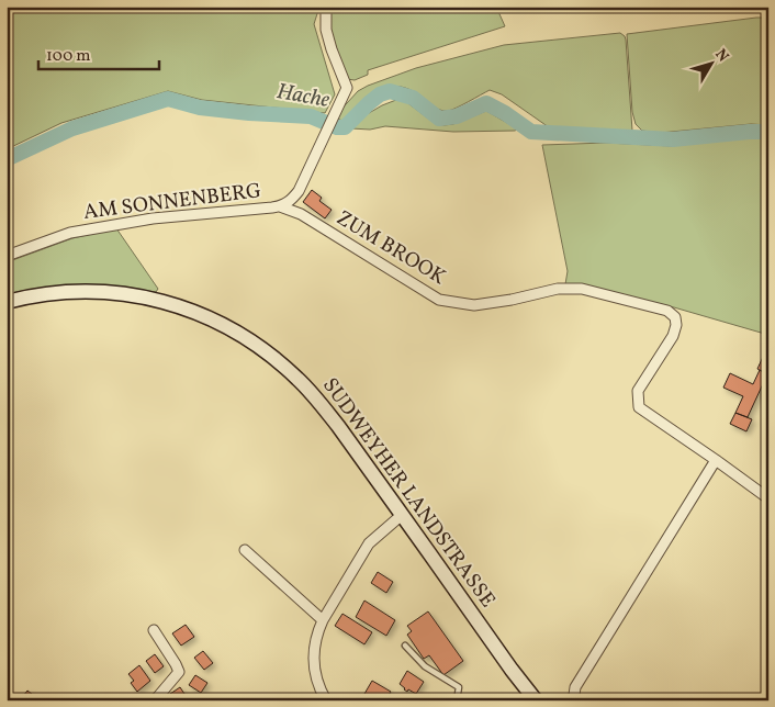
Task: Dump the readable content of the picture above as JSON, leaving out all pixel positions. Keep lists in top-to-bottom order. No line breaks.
{"streets":{"main road":["SUDWEYHER LANDSTRASSE"],"street":["AM SONNENBERG","ZUM BROOK"]},"crossings":[["AM SONNENBERG","ZUM BROOK"]],"water":["Hache"],"scale_bar":"100 m","north":"top right"}
